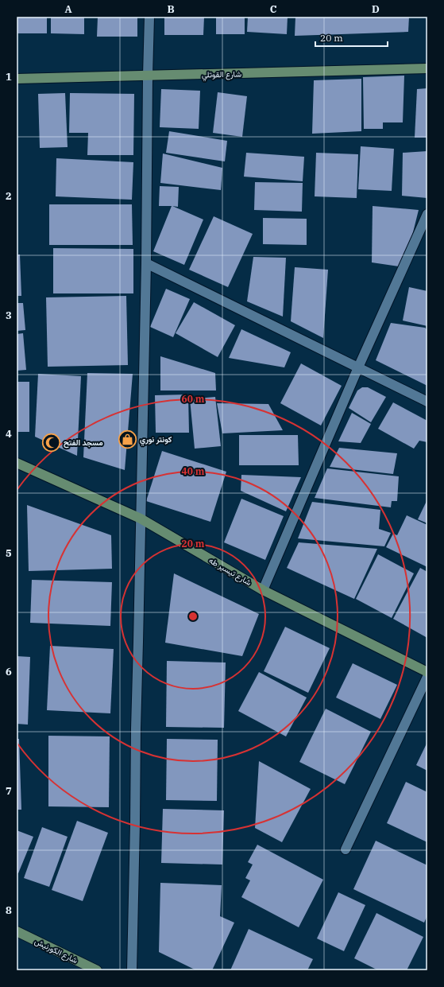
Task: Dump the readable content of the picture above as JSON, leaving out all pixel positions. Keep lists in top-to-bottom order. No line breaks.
{"streets":{"street":["شارع القوتلي","شارع تيسير طه","شارع الكورنيش"]},"places":{"shop":["كونتر نوري"],"mosque":["مسجد الفتح"]},"scale_bar":"20 m","grid":{"columns":["A","B","C","D"],"rows":["1","2","3","4","5","6","7","8"]},"rings":["60 m","40 m","20 m"]}
